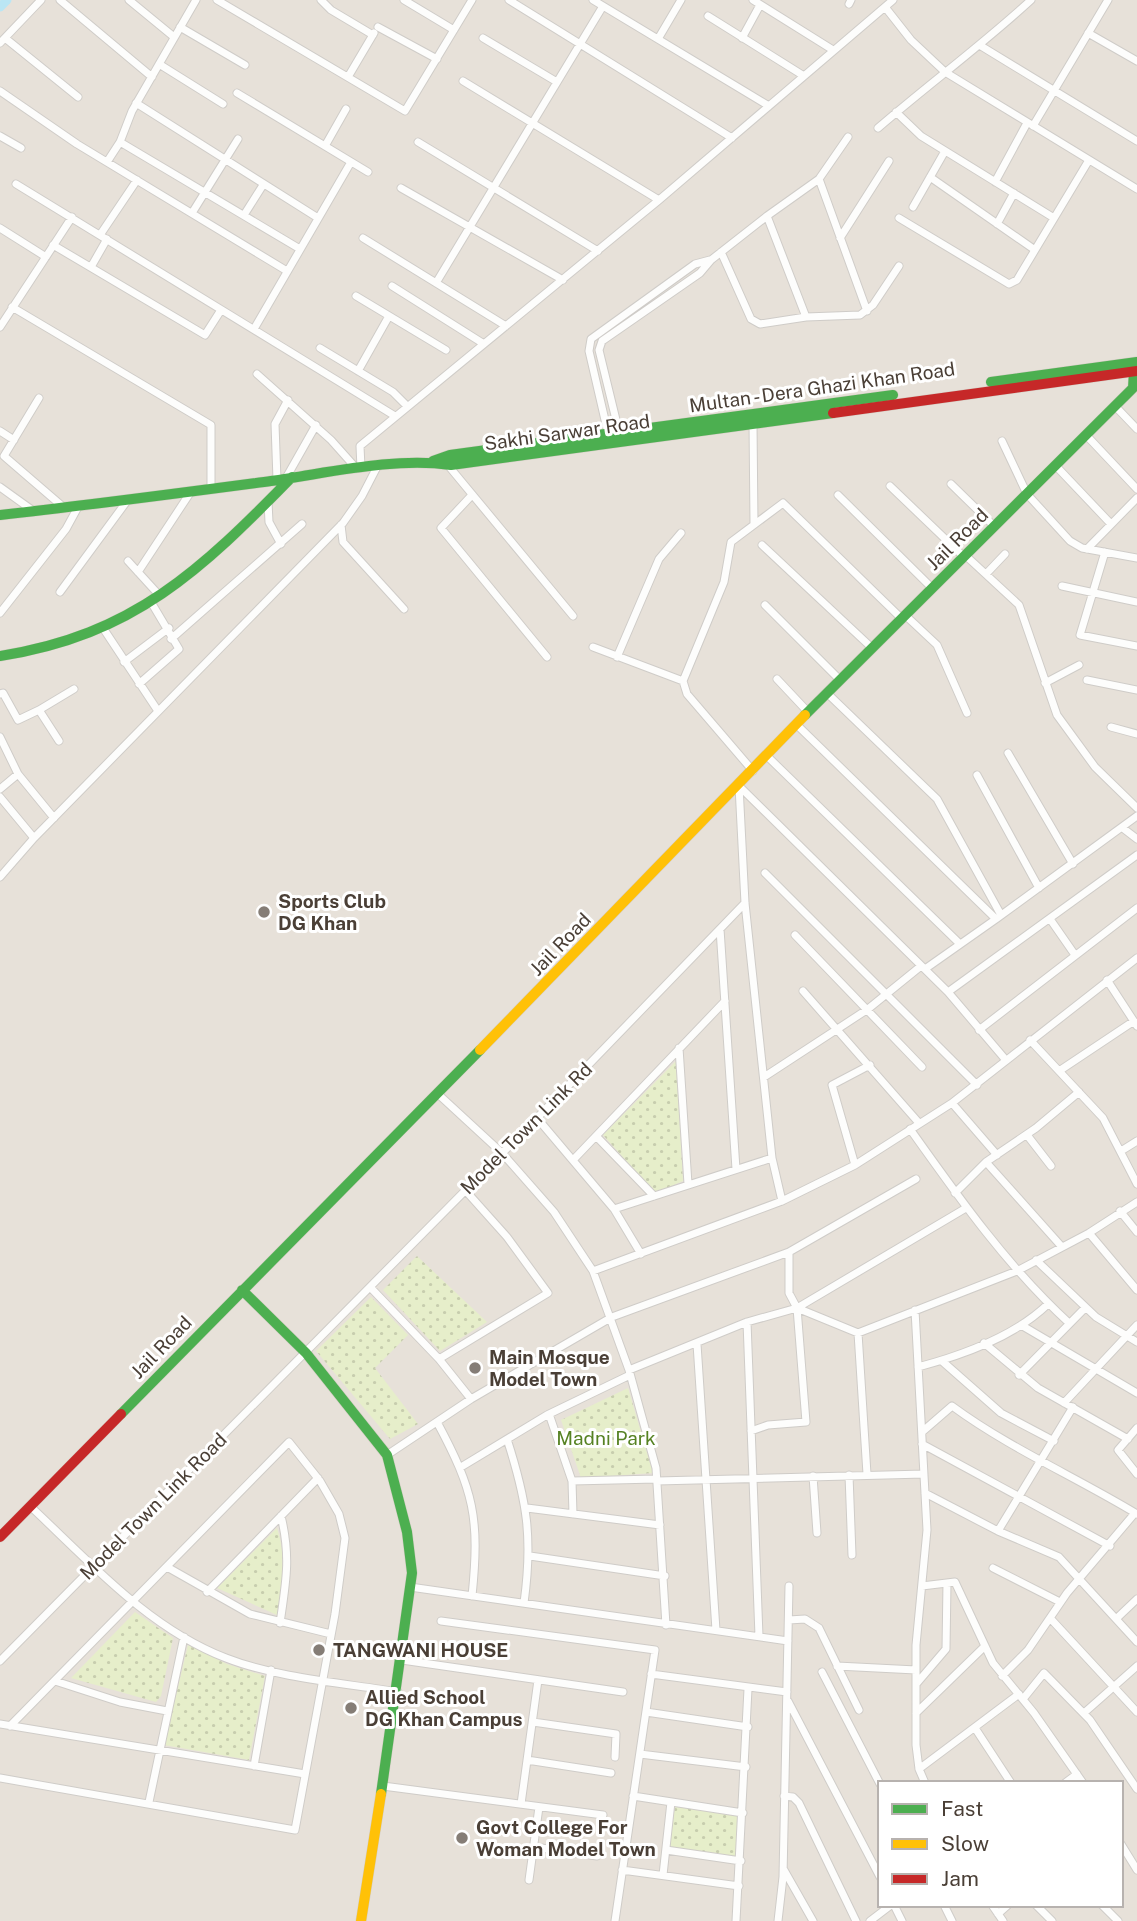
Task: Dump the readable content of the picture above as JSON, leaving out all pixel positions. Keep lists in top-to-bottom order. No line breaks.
{"streets":{"main road":["Multan - Dera Ghazi Khan Road","Sakhi Sarwar Road","Jail Road"],"street":["Model Town Link Rd","Model Town Link Road"]},"crossings":[["Multan - Dera Ghazi Khan Road","Sakhi Sarwar Road"],["Sakhi Sarwar Road","Jail Road"],["Model Town Link Rd","Model Town Link Road"]],"parks":["Madni Park"],"places":["Sports Club DG Khan","Main Mosque Model Town","TANGWANI HOUSE","Allied School DG Khan Campus","Govt College For Woman Model Town"],"legend":["Fast","Slow","Jam"]}
